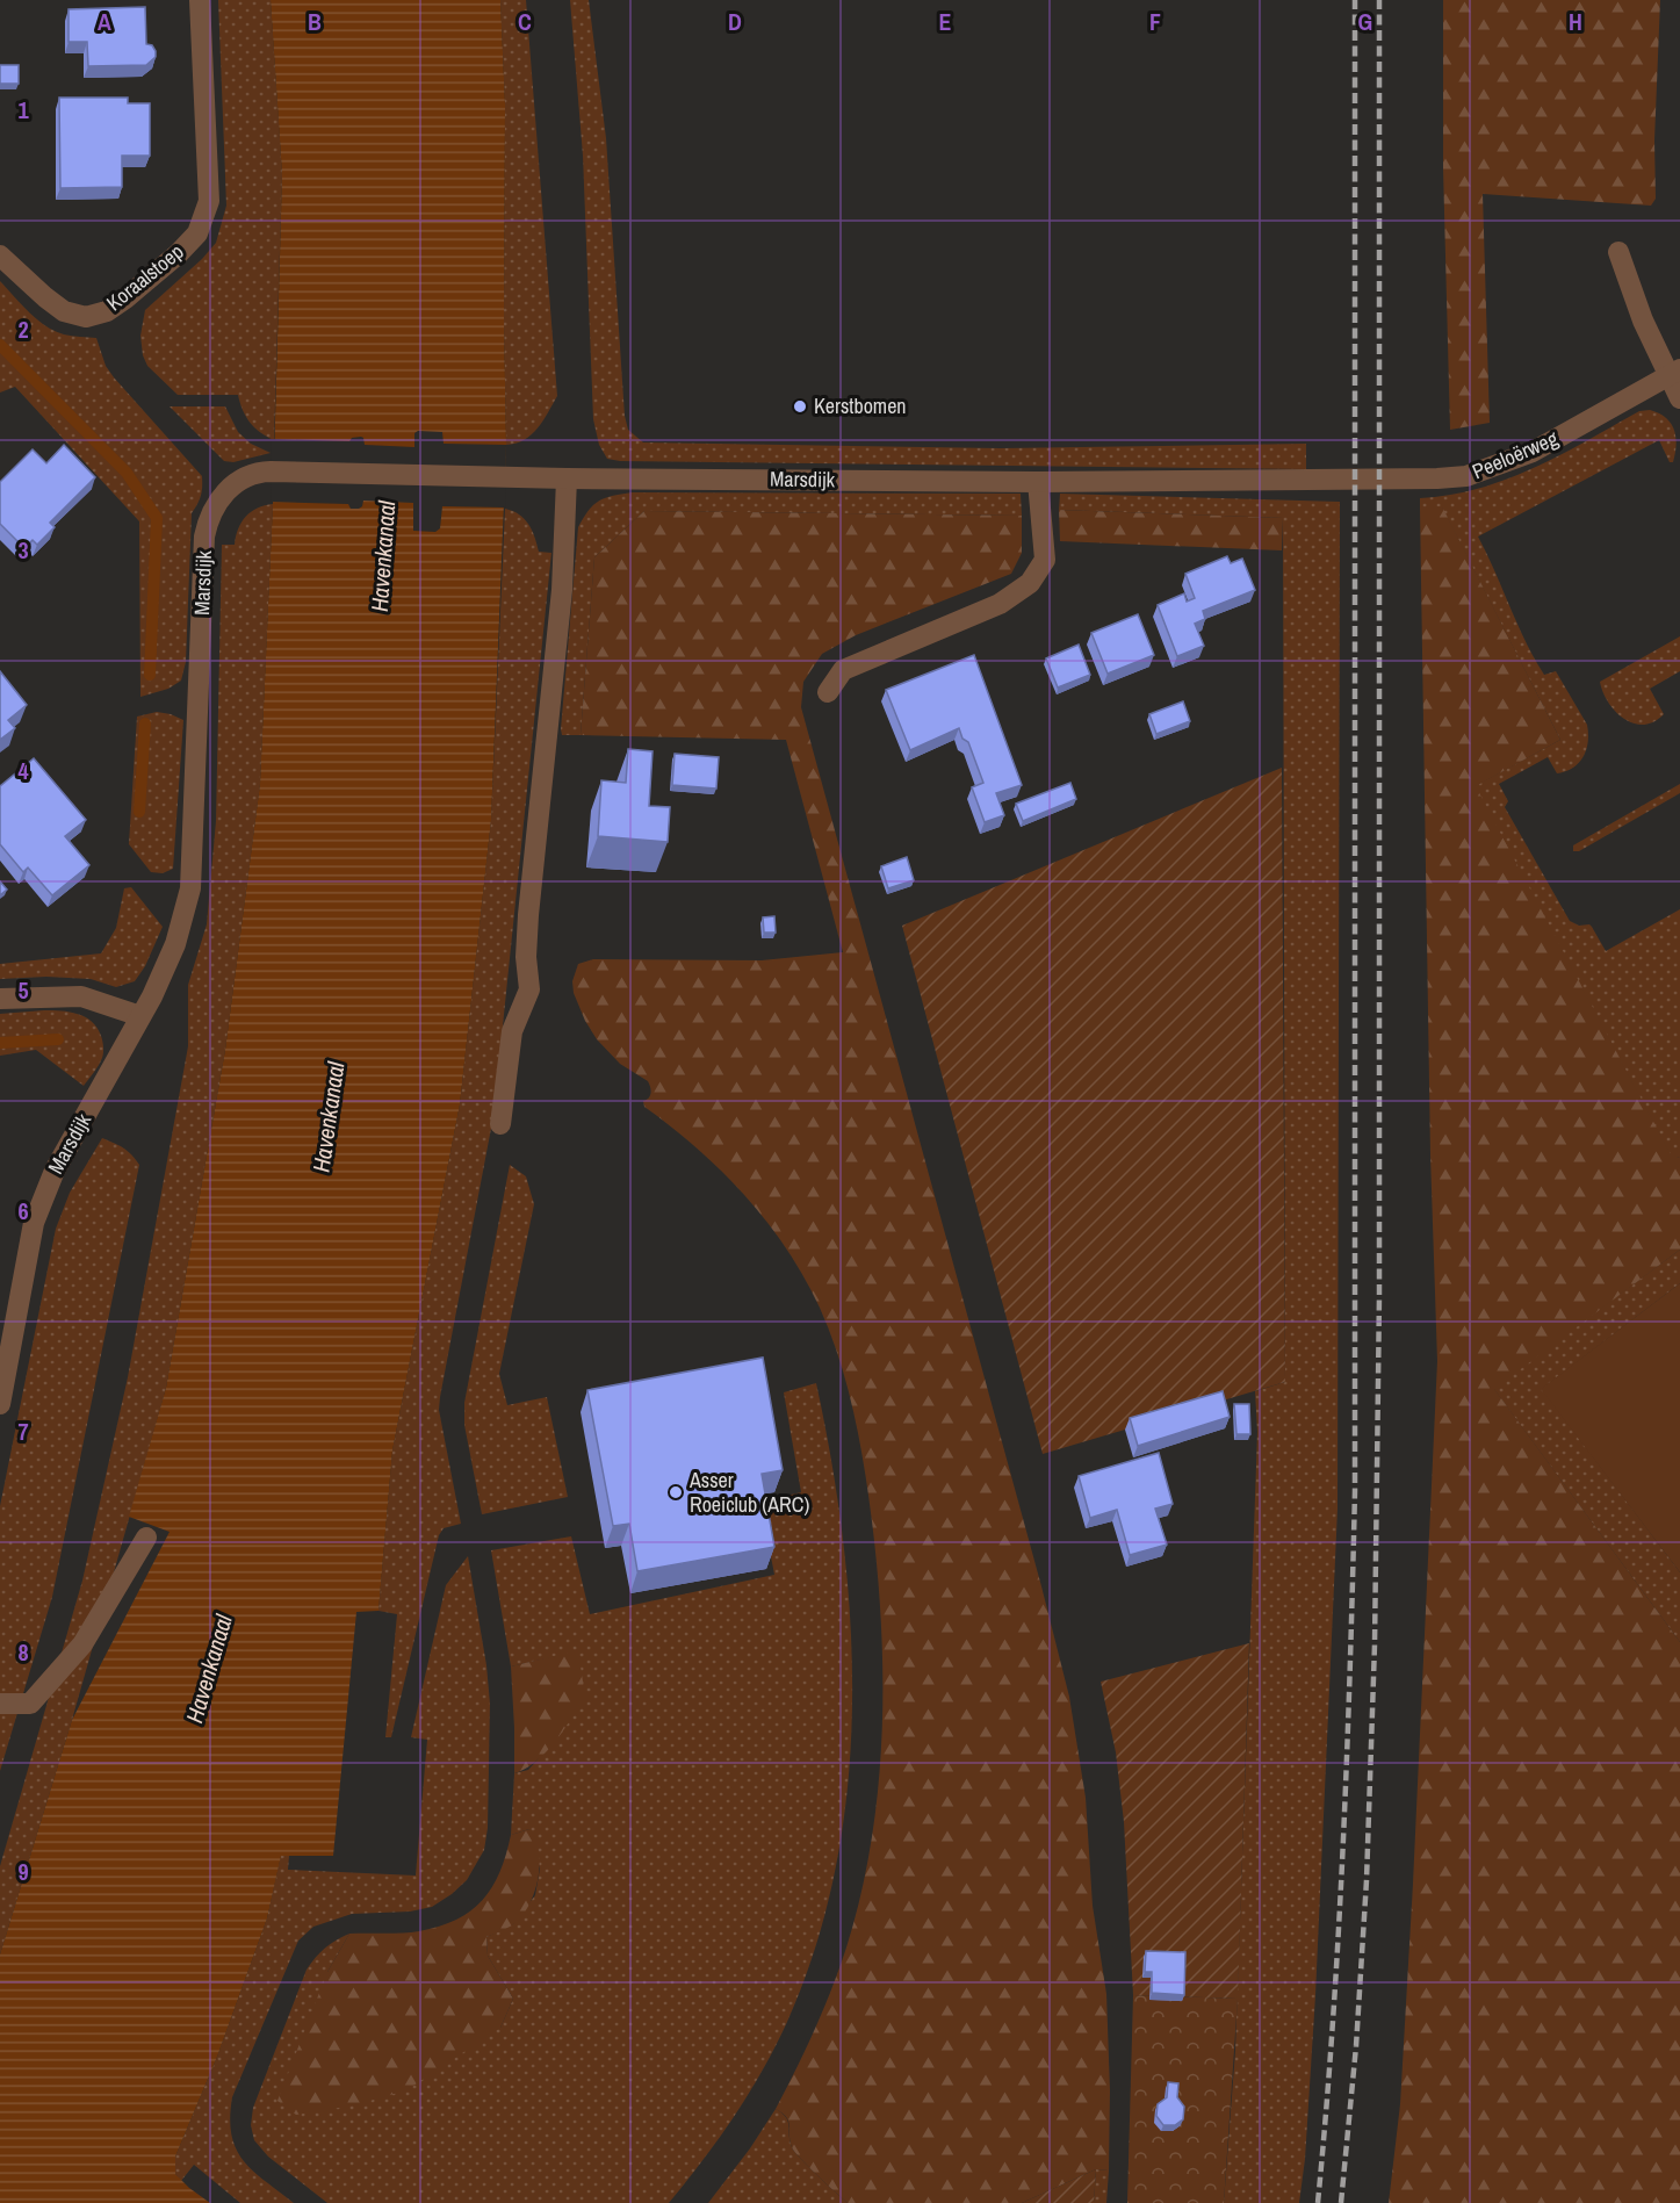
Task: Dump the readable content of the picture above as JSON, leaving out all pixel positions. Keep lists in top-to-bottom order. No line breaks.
{"streets":{"street":["Koraalstoep","Peeloërweg","Marsdijk"]},"crossings":[["Peeloërweg","Marsdijk"]],"water":["Havenkanaal"],"places":["Kerstbomen","Asser Roeiclub (ARC)"],"grid":{"columns":["A","B","C","D","E","F","G","H"],"rows":["1","2","3","4","5","6","7","8","9"]}}
